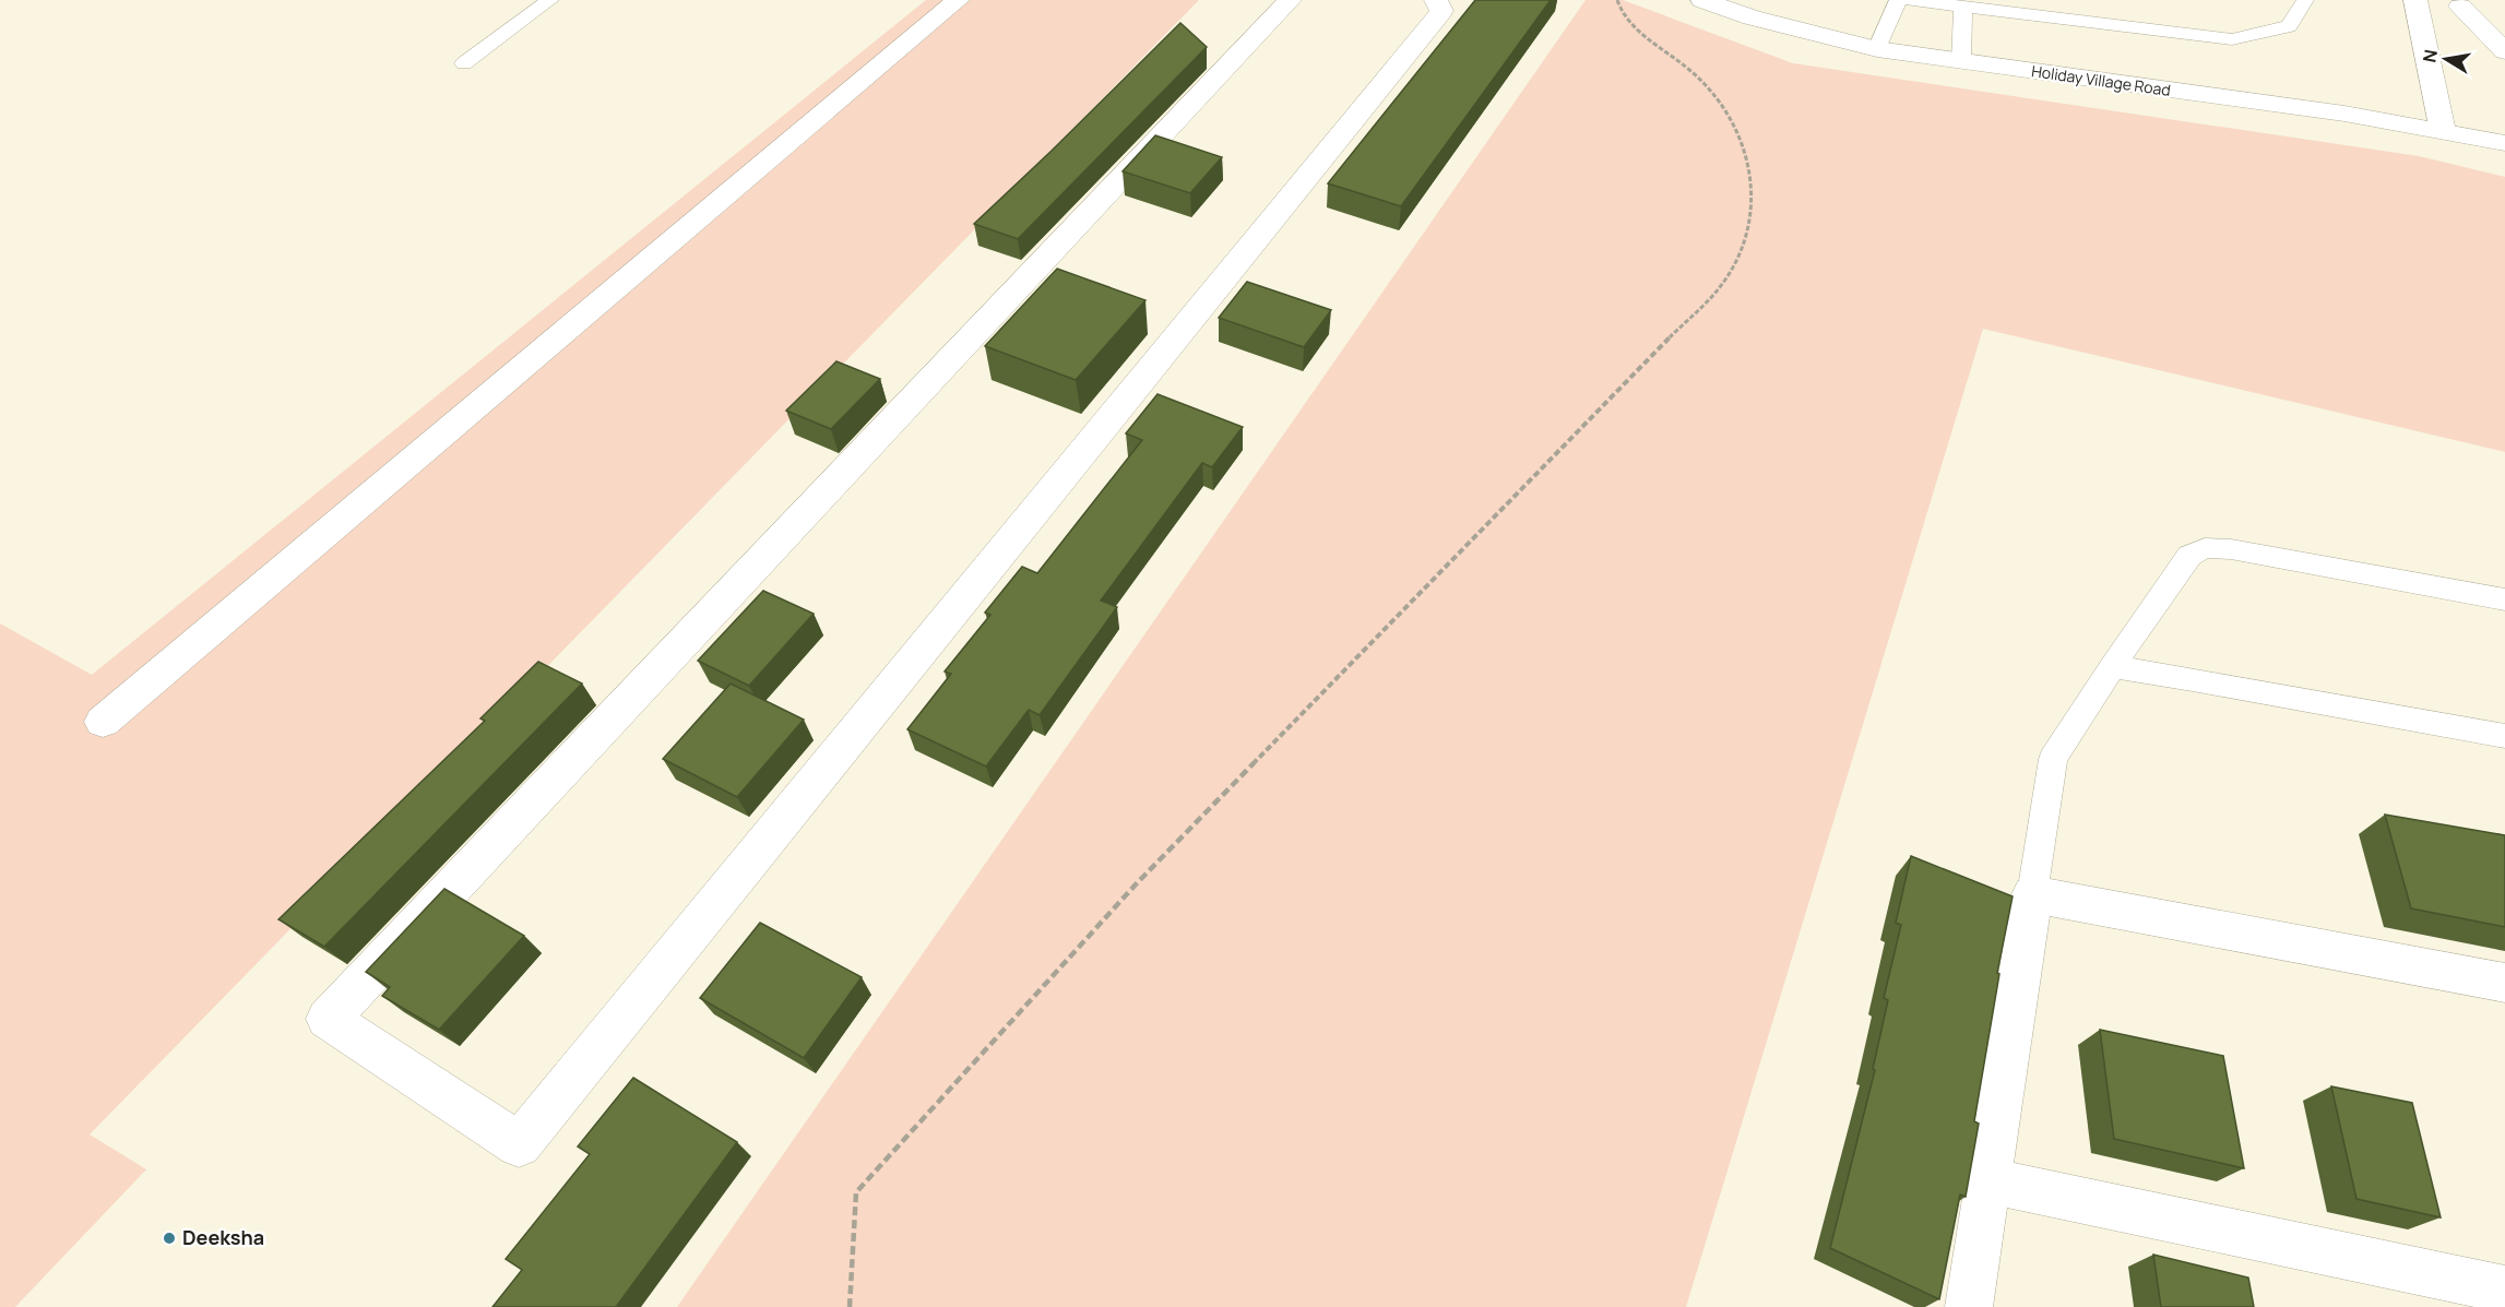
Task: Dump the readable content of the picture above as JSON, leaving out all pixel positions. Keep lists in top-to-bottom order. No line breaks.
{"streets":{"street":["Holiday Village Road"]},"places":["Deeksha"],"north":"left"}
